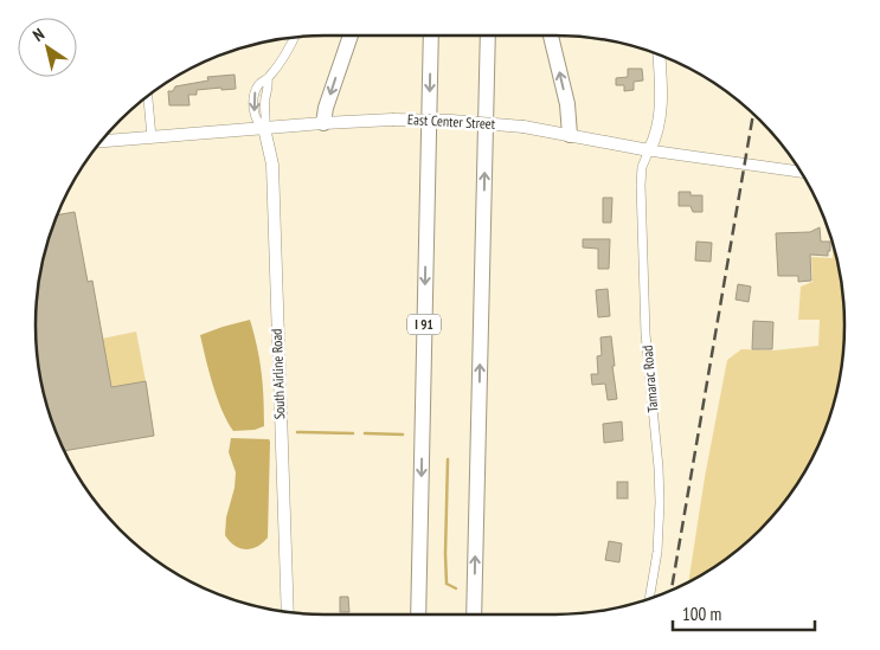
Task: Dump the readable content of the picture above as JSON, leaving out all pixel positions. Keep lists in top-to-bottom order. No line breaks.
{"streets":{"highway":["I 91"],"main road":["East Center Street","South Airline Road"],"street":["Tamarac Road"]},"crossings":[["East Center Street","South Airline Road"],["East Center Street","Tamarac Road"]],"scale_bar":"100 m","north":"top left"}
